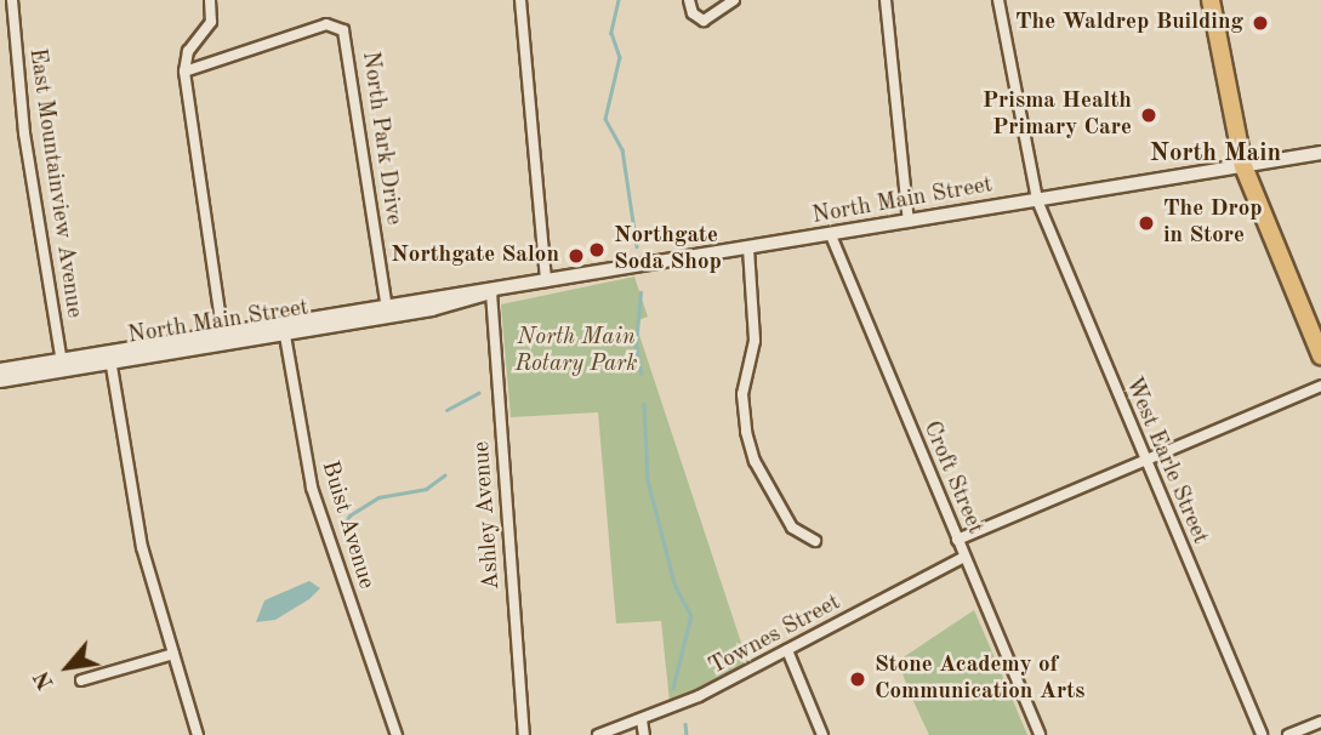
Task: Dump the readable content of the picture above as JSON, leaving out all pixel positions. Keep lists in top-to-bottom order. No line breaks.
{"streets":{"street":["North Park Drive","East Mountainview Avenue","North Main Street","West Earle Street","Croft Street","Ashley Avenue","Buist Avenue","Townes Street"]},"crossings":[["North Park Drive","North Main Street"],["East Mountainview Avenue","North Main Street"],["North Main Street","West Earle Street"],["North Main Street","Croft Street"],["North Main Street","Ashley Avenue"],["North Main Street","Buist Avenue"],["Croft Street","Townes Street"]],"districts":["North Main"],"parks":["North Main Rotary Park"],"places":["The Waldrep Building","Prisma Health Primary Care","The Drop in Store","Northgate Soda Shop","Northgate Salon","Stone Academy of Communication Arts"],"north":"bottom left"}
